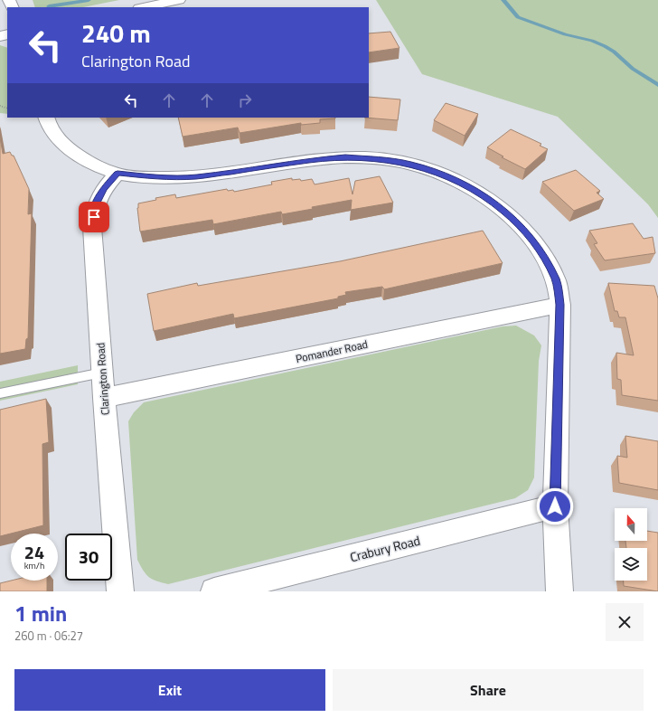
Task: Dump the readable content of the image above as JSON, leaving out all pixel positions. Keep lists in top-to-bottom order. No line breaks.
{"streets":{"street":["Pomander Road","Clarington Road","Crabury Road"]},"crossings":[["Pomander Road","Clarington Road"]],"north":"top","page":{"turn":["240 m","Clarington Road"],"speed":"24 km/h","limit":"30","heading":["1 min","260 m · 06:27"],"buttons":["Exit","Share"]}}
